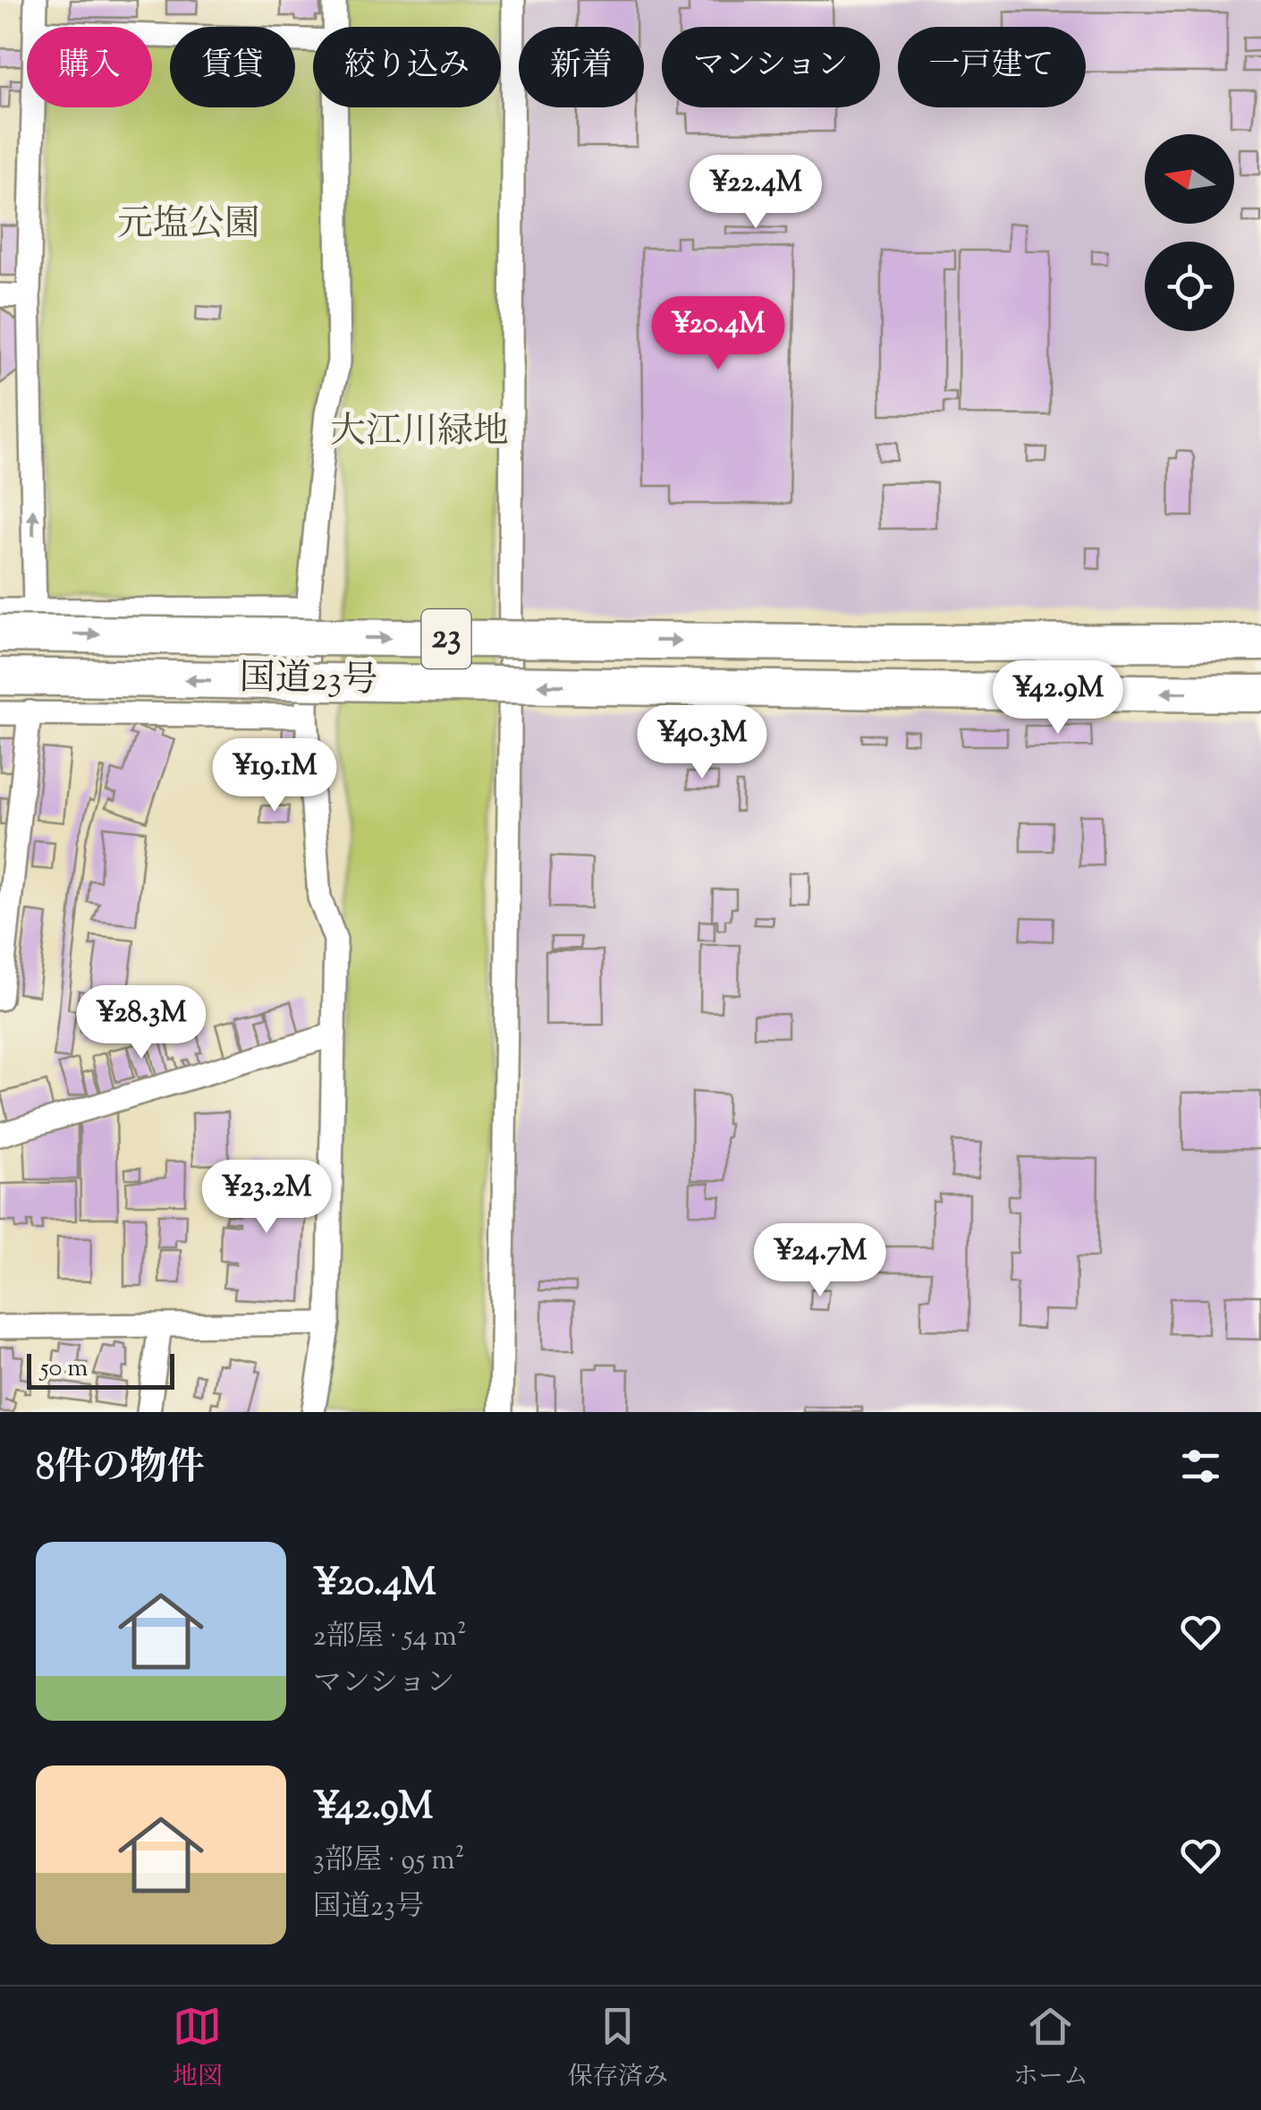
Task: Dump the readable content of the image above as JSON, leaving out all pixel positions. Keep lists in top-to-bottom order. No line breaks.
{"streets":{"highway":["23","国道23号"]},"parks":["元塩公園","大江川緑地"],"scale_bar":"50 m","north":"left","page":{"chip":["購入","賃貸","絞り込み","新着","マンション","一戸建て"],"price":["¥22.4M","¥20.4M","¥42.9M","¥40.3M","¥19.1M","¥28.3M","¥23.2M","¥24.7M"],"scale":"50 m","heading":"8件の物件","list":[{"name":"¥20.4M","note":"2部屋 · 54 m² · マンション"},{"name":"¥42.9M","note":"3部屋 · 95 m² · 国道23号"}],"tabs":["地図","保存済み","ホーム"]}}
